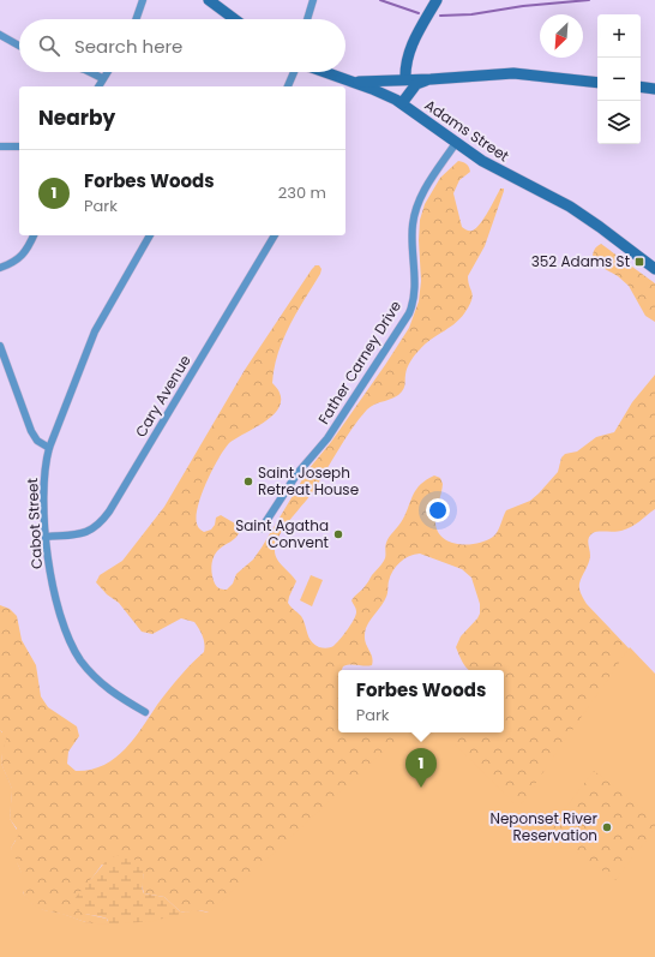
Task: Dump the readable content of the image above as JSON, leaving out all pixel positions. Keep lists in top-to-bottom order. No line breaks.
{"streets":{"main road":["Adams Street"],"street":["Father Carney Drive","Cary Avenue","Cabot Street"]},"crossings":[["Adams Street","Father Carney Drive"],["Cary Avenue","Cabot Street"]],"places":{"transit":["352 Adams St"],"other":["Saint Joseph Retreat House","Saint Agatha Convent","Neponset River Reservation"]},"north":"bottom left","page":{"map_buttons":["+","−"],"search":"Search here","heading":"Nearby","list":[{"mark":"1","name":"Forbes Woods","note":"Park","value":"230 m"}],"popup":["Forbes Woods","Park"],"pins":"1"}}
